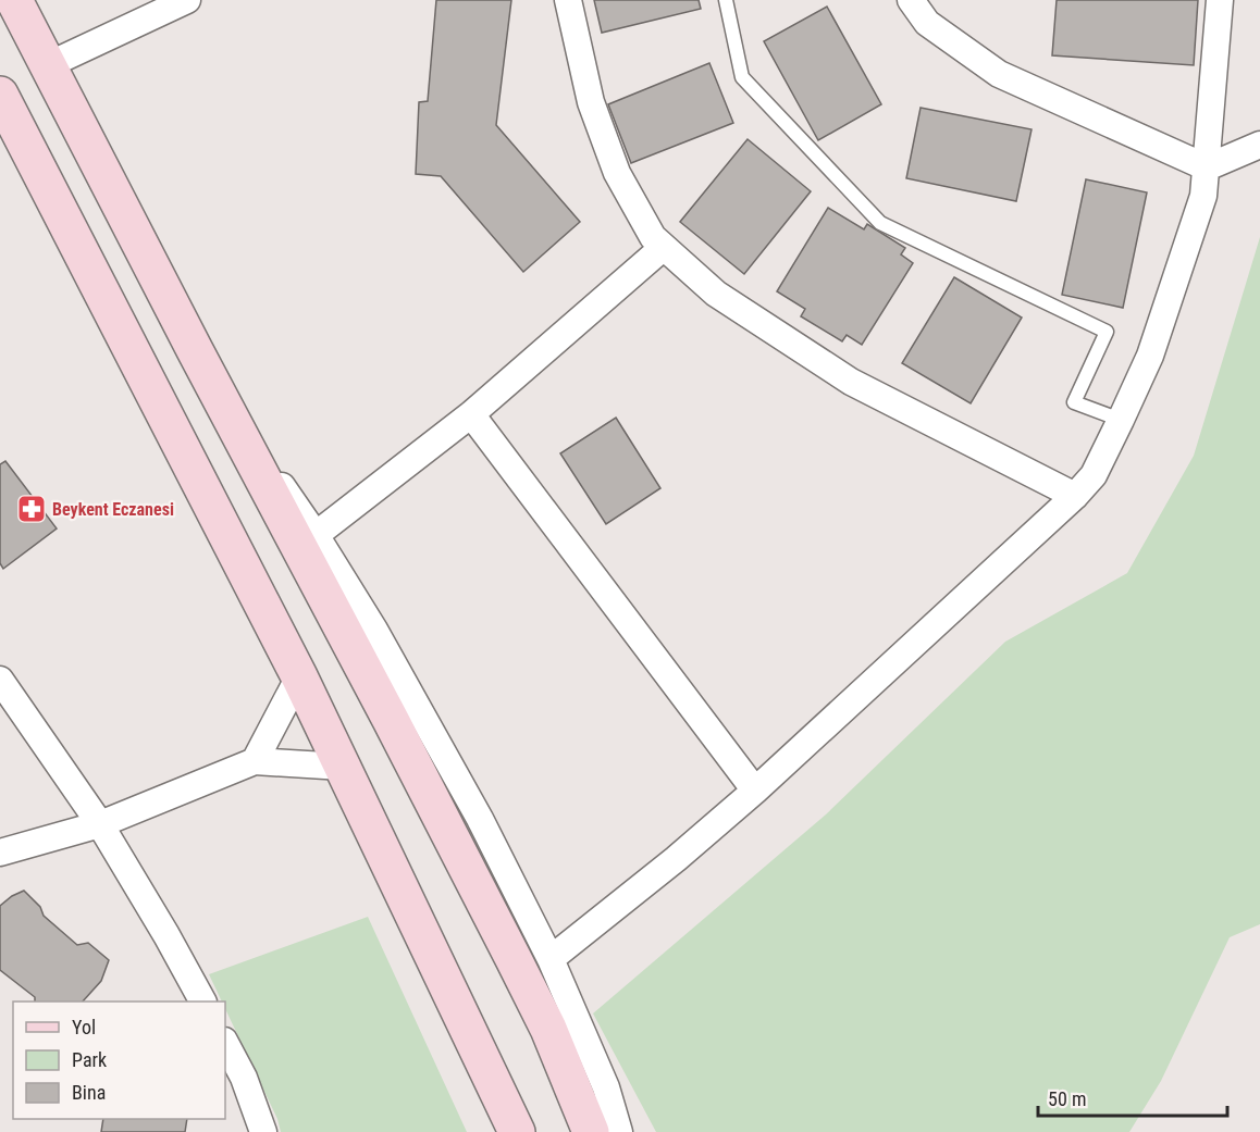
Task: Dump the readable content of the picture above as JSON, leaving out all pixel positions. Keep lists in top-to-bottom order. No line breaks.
{"places":{"pharmacy":["Beykent Eczanesi"]},"legend":["Yol","Park","Bina"],"scale_bar":"50 m"}
